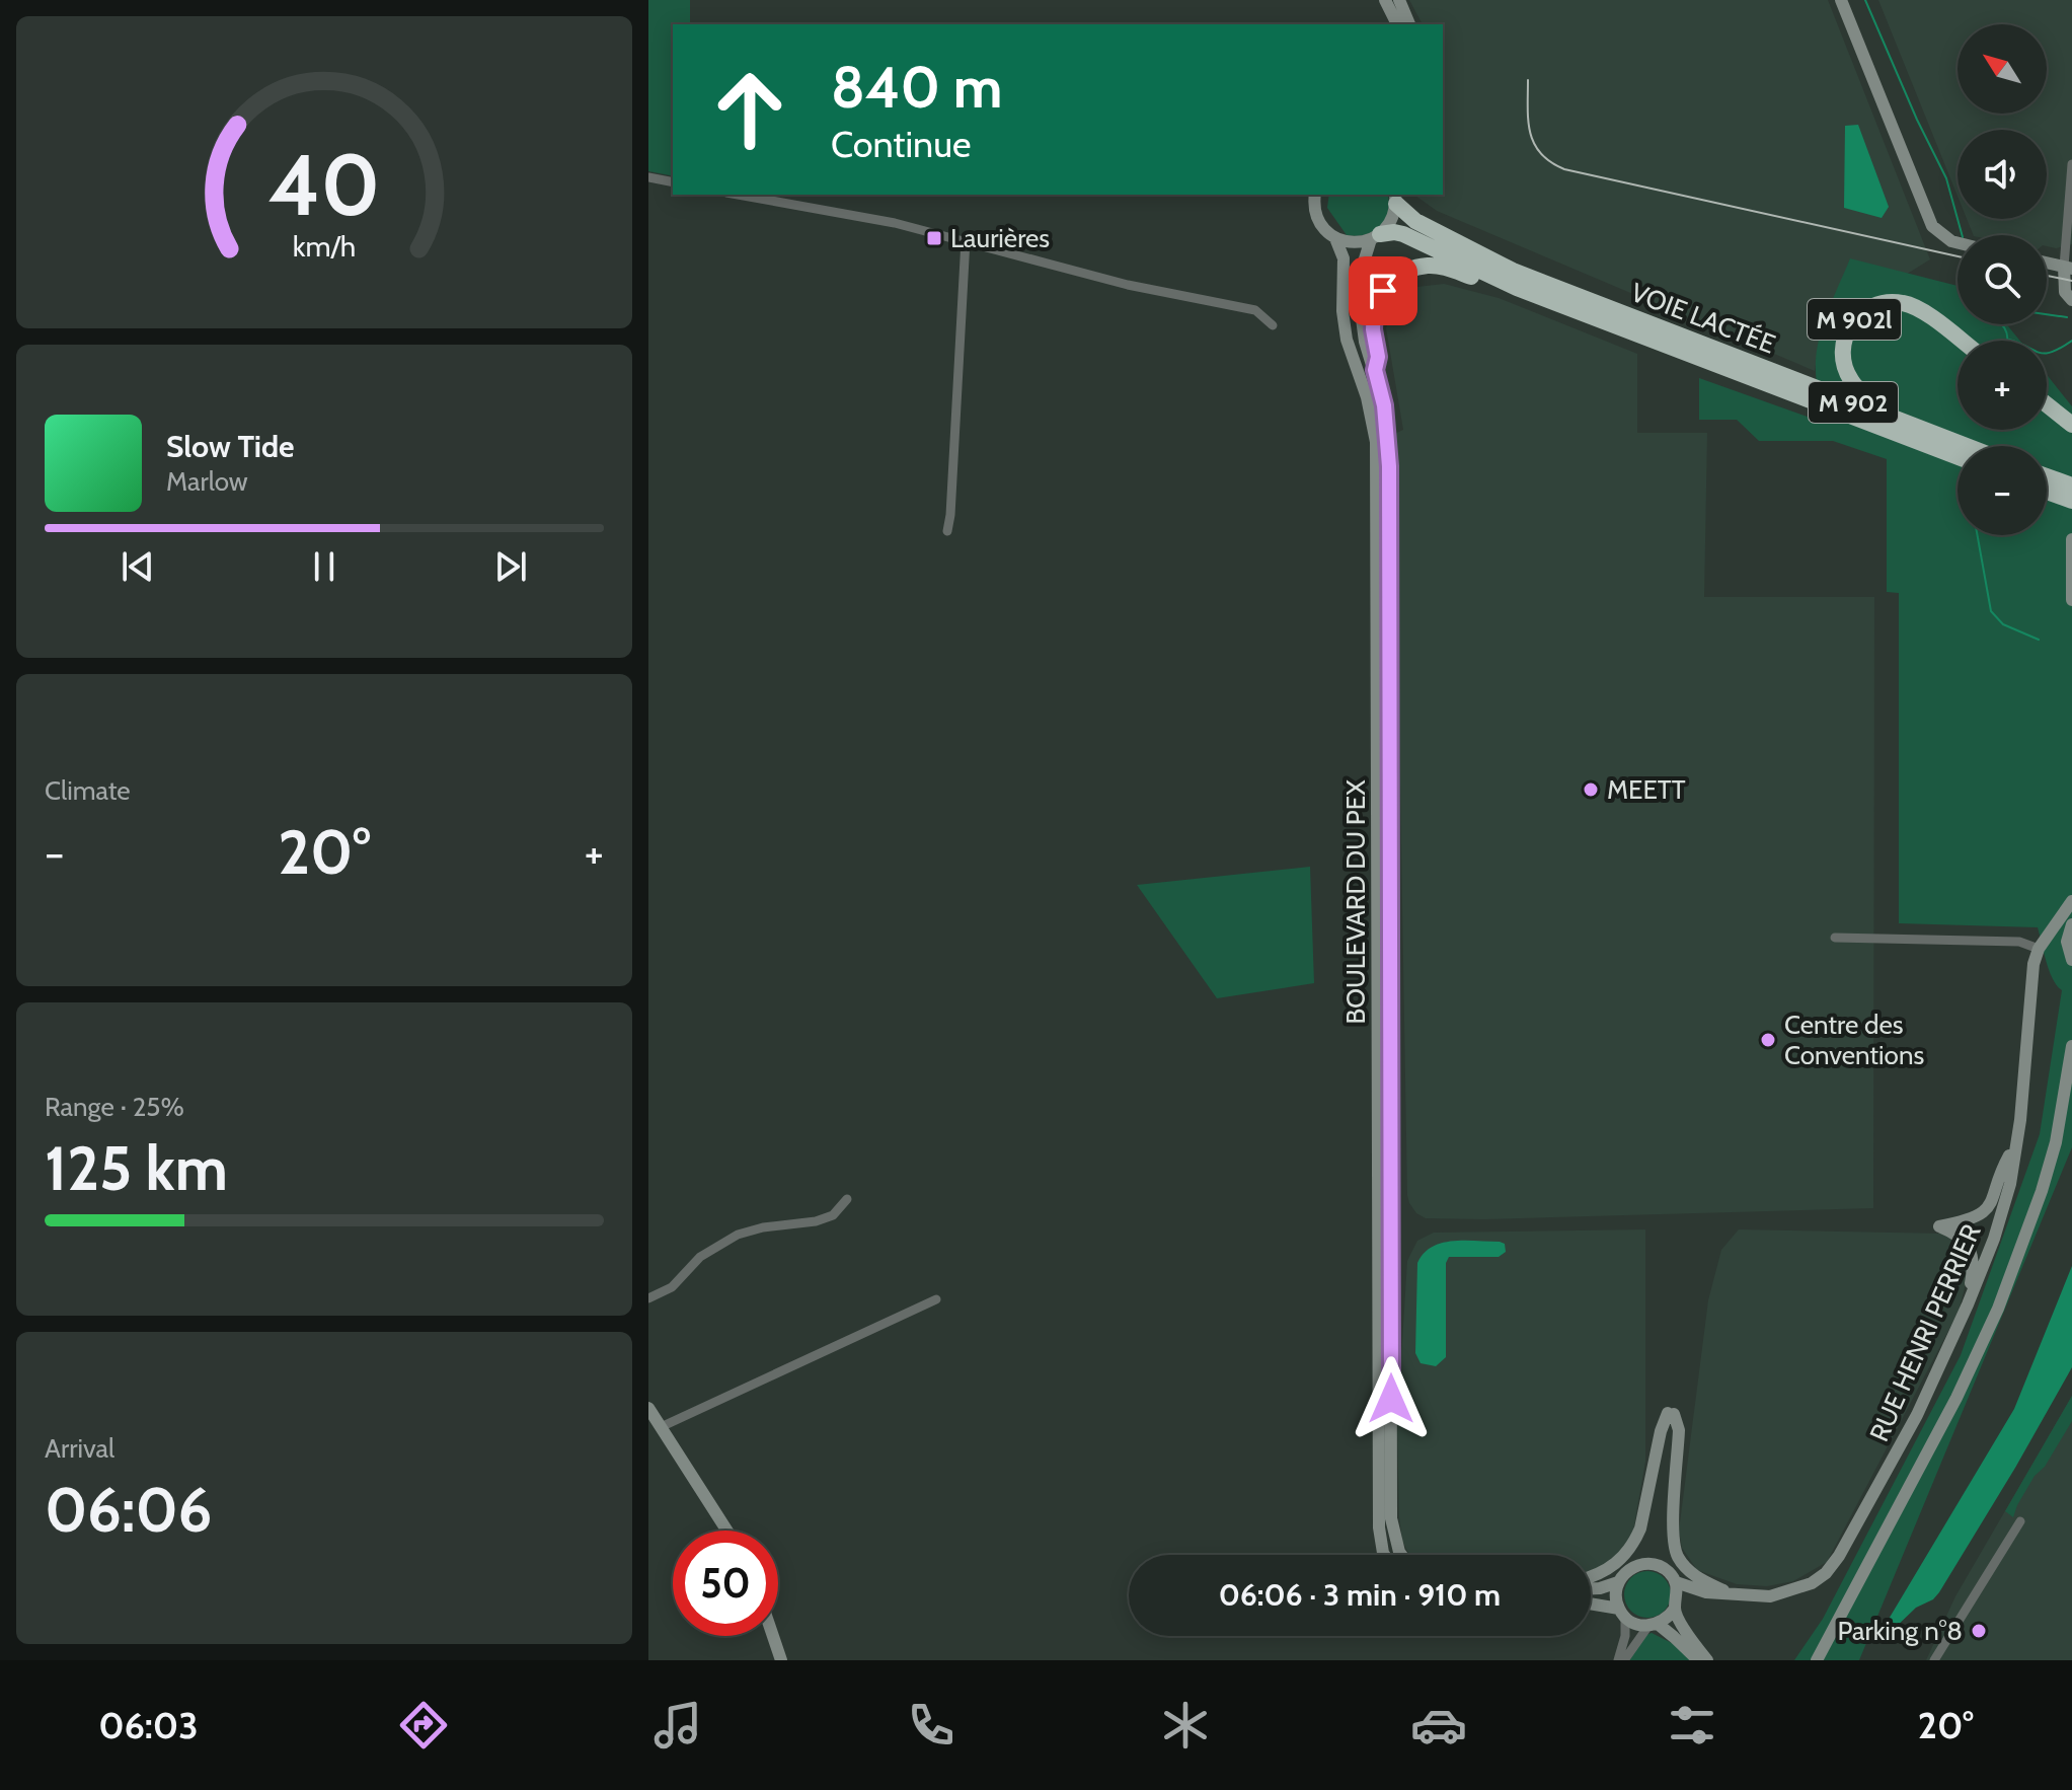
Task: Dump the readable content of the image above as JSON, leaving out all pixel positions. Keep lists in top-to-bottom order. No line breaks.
{"streets":{"highway":["VOIE LACTÉE","M 902l","M 902"],"main road":["BOULEVARD DU PEX","RUE HENRI PERRIER"]},"crossings":[["VOIE LACTÉE","M 902l"],["VOIE LACTÉE","BOULEVARD DU PEX"]],"places":{"transit":["Laurières"],"other":["MEETT","Centre des Conventions","Parking n°8"]},"north":"top left","page":{"map_buttons":["+","−"],"turn":["840 m","Continue"],"song":["Slow Tide","Marlow"],"tile":["Climate",["Range · 25%","125 km"],["Arrival","06:06"]],"heat":["−","20°","+"],"limit":"50","trip":"06:06 · 3 min · 910 m","tabs":["06:03","20°"],"gauge":["40","km/h"]}}
